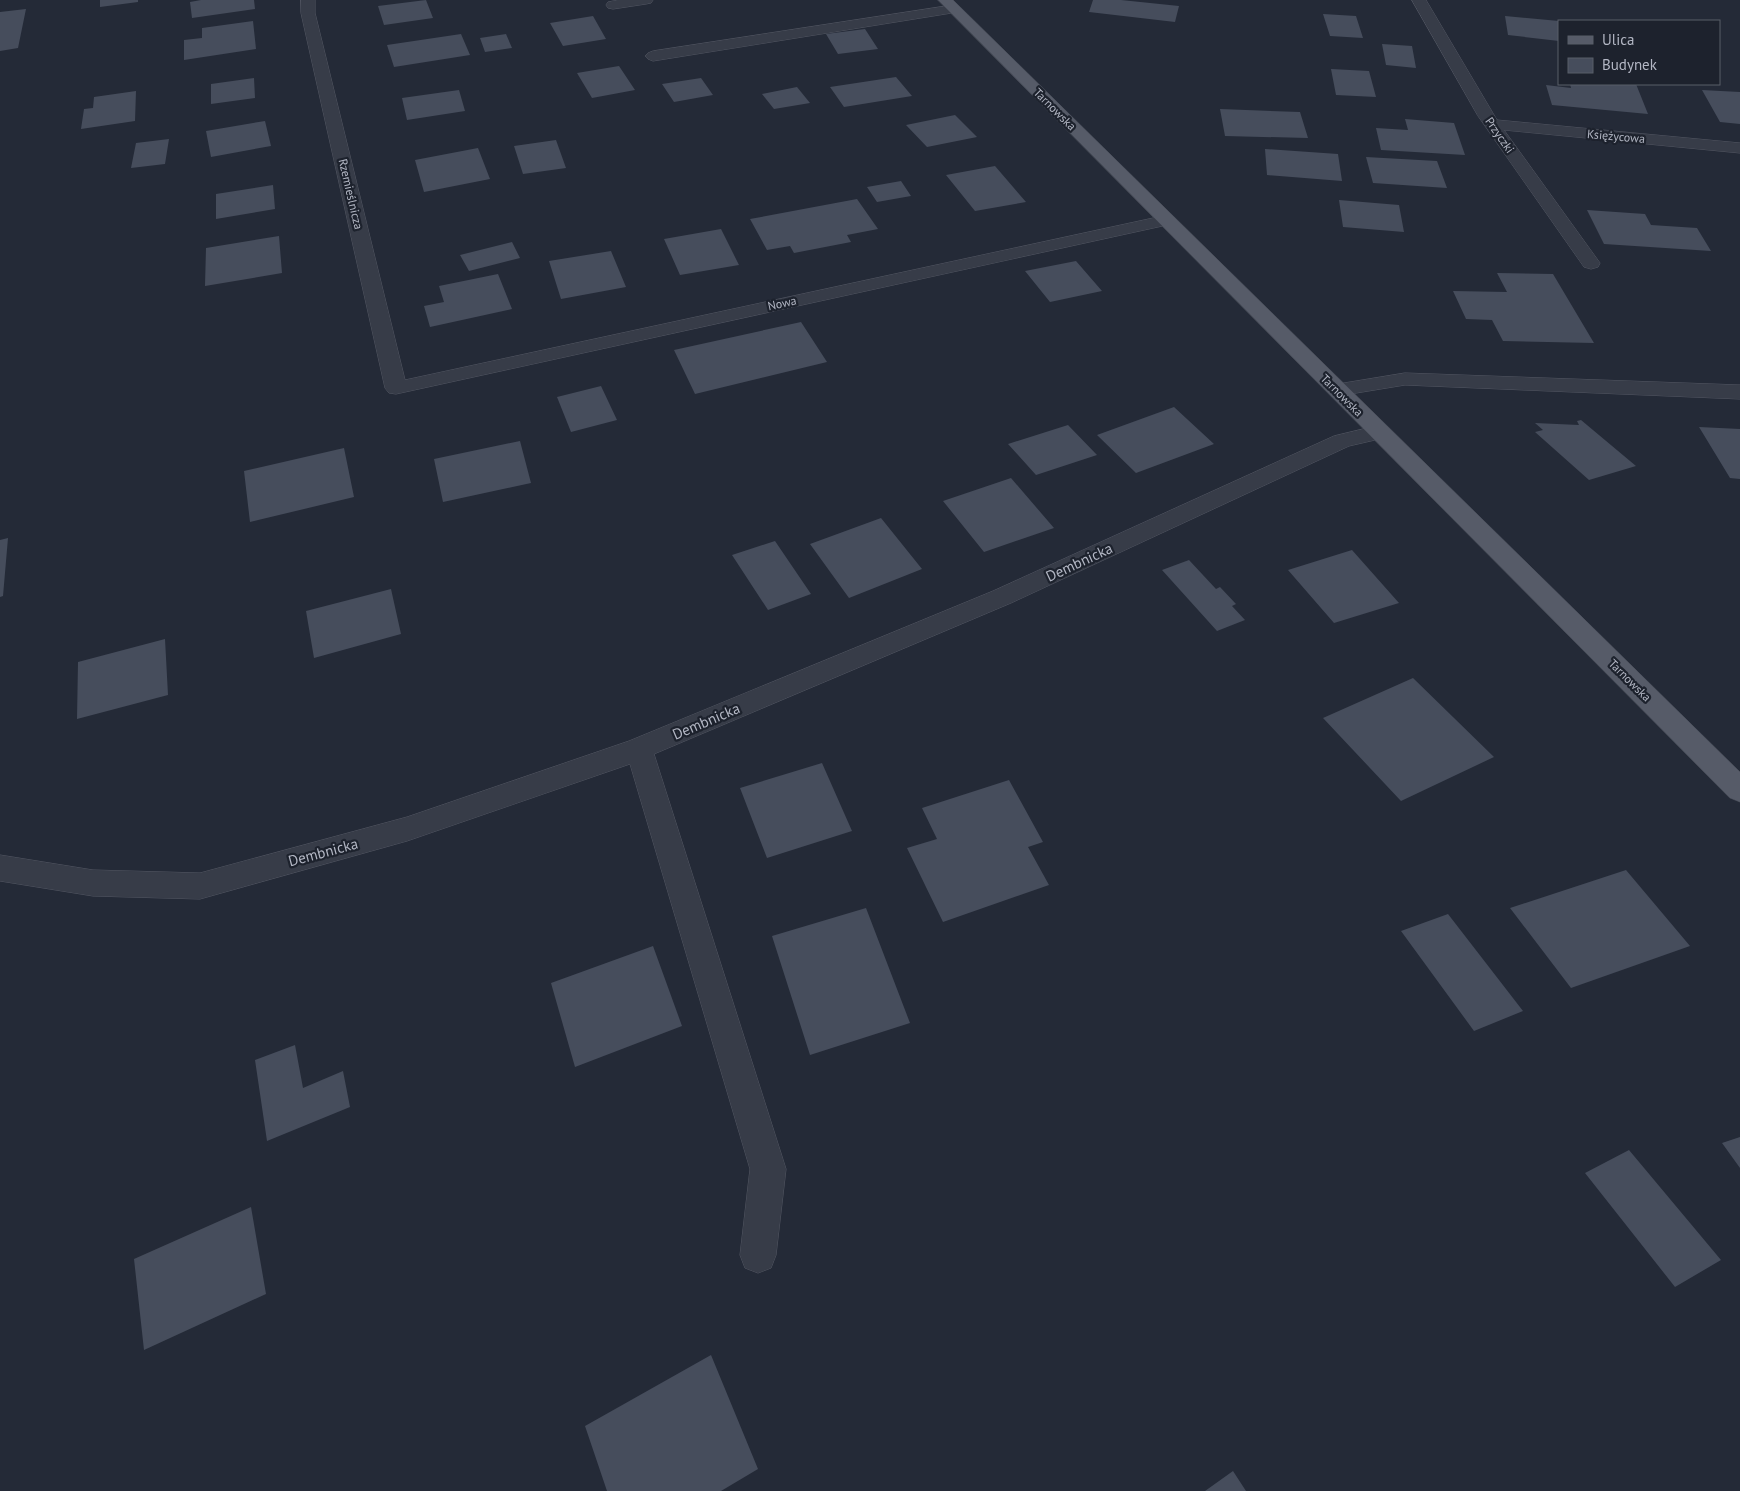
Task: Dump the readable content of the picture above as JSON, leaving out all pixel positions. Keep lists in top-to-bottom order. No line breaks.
{"streets":{"main road":["Tarnowska"],"street":["Przyczki","Księżycowa","Rzemieślnicza","Nowa","Dembnicka"]},"crossings":[["Tarnowska","Nowa"],["Tarnowska","Dembnicka"],["Przyczki","Księżycowa"],["Rzemieślnicza","Nowa"]],"legend":["Ulica","Budynek"]}
